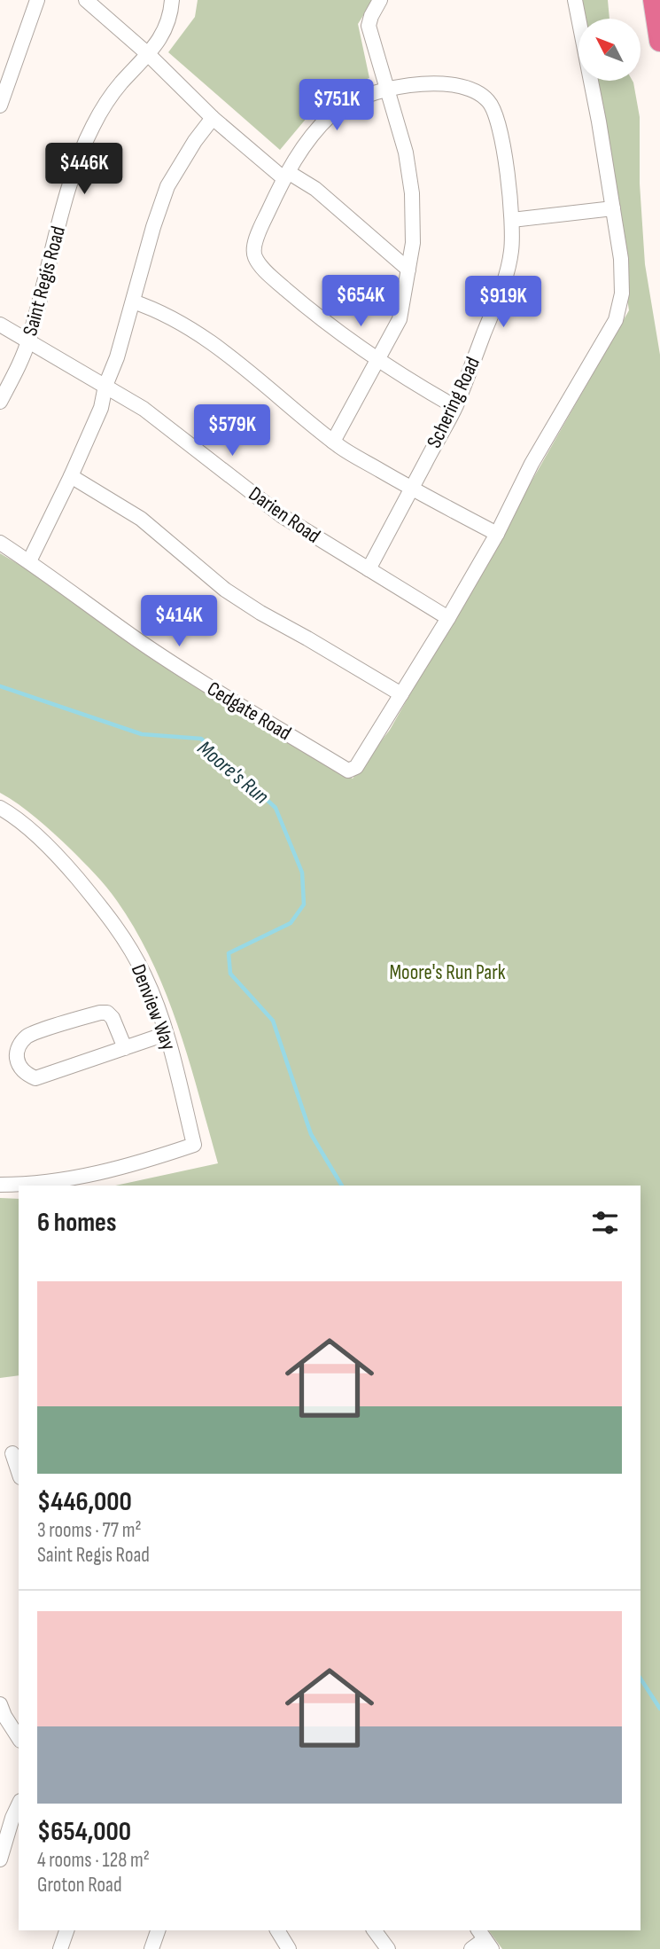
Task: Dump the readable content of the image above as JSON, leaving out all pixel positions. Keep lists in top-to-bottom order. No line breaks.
{"streets":{"street":["Saint Regis Road","Schering Road","Darien Road","Cedgate Road","Denview Way"]},"crossings":[["Saint Regis Road","Darien Road"],["Schering Road","Darien Road"]],"water":["Moore's Run"],"parks":["Moore's Run Park"],"north":"top left","page":{"price":["$751K","$446K","$654K","$919K","$579K","$414K"],"heading":"6 homes","list":[{"name":"$446,000","note":"3 rooms · 77 m² · Saint Regis Road"},{"name":"$654,000","note":"4 rooms · 128 m² · Groton Road"}]}}
